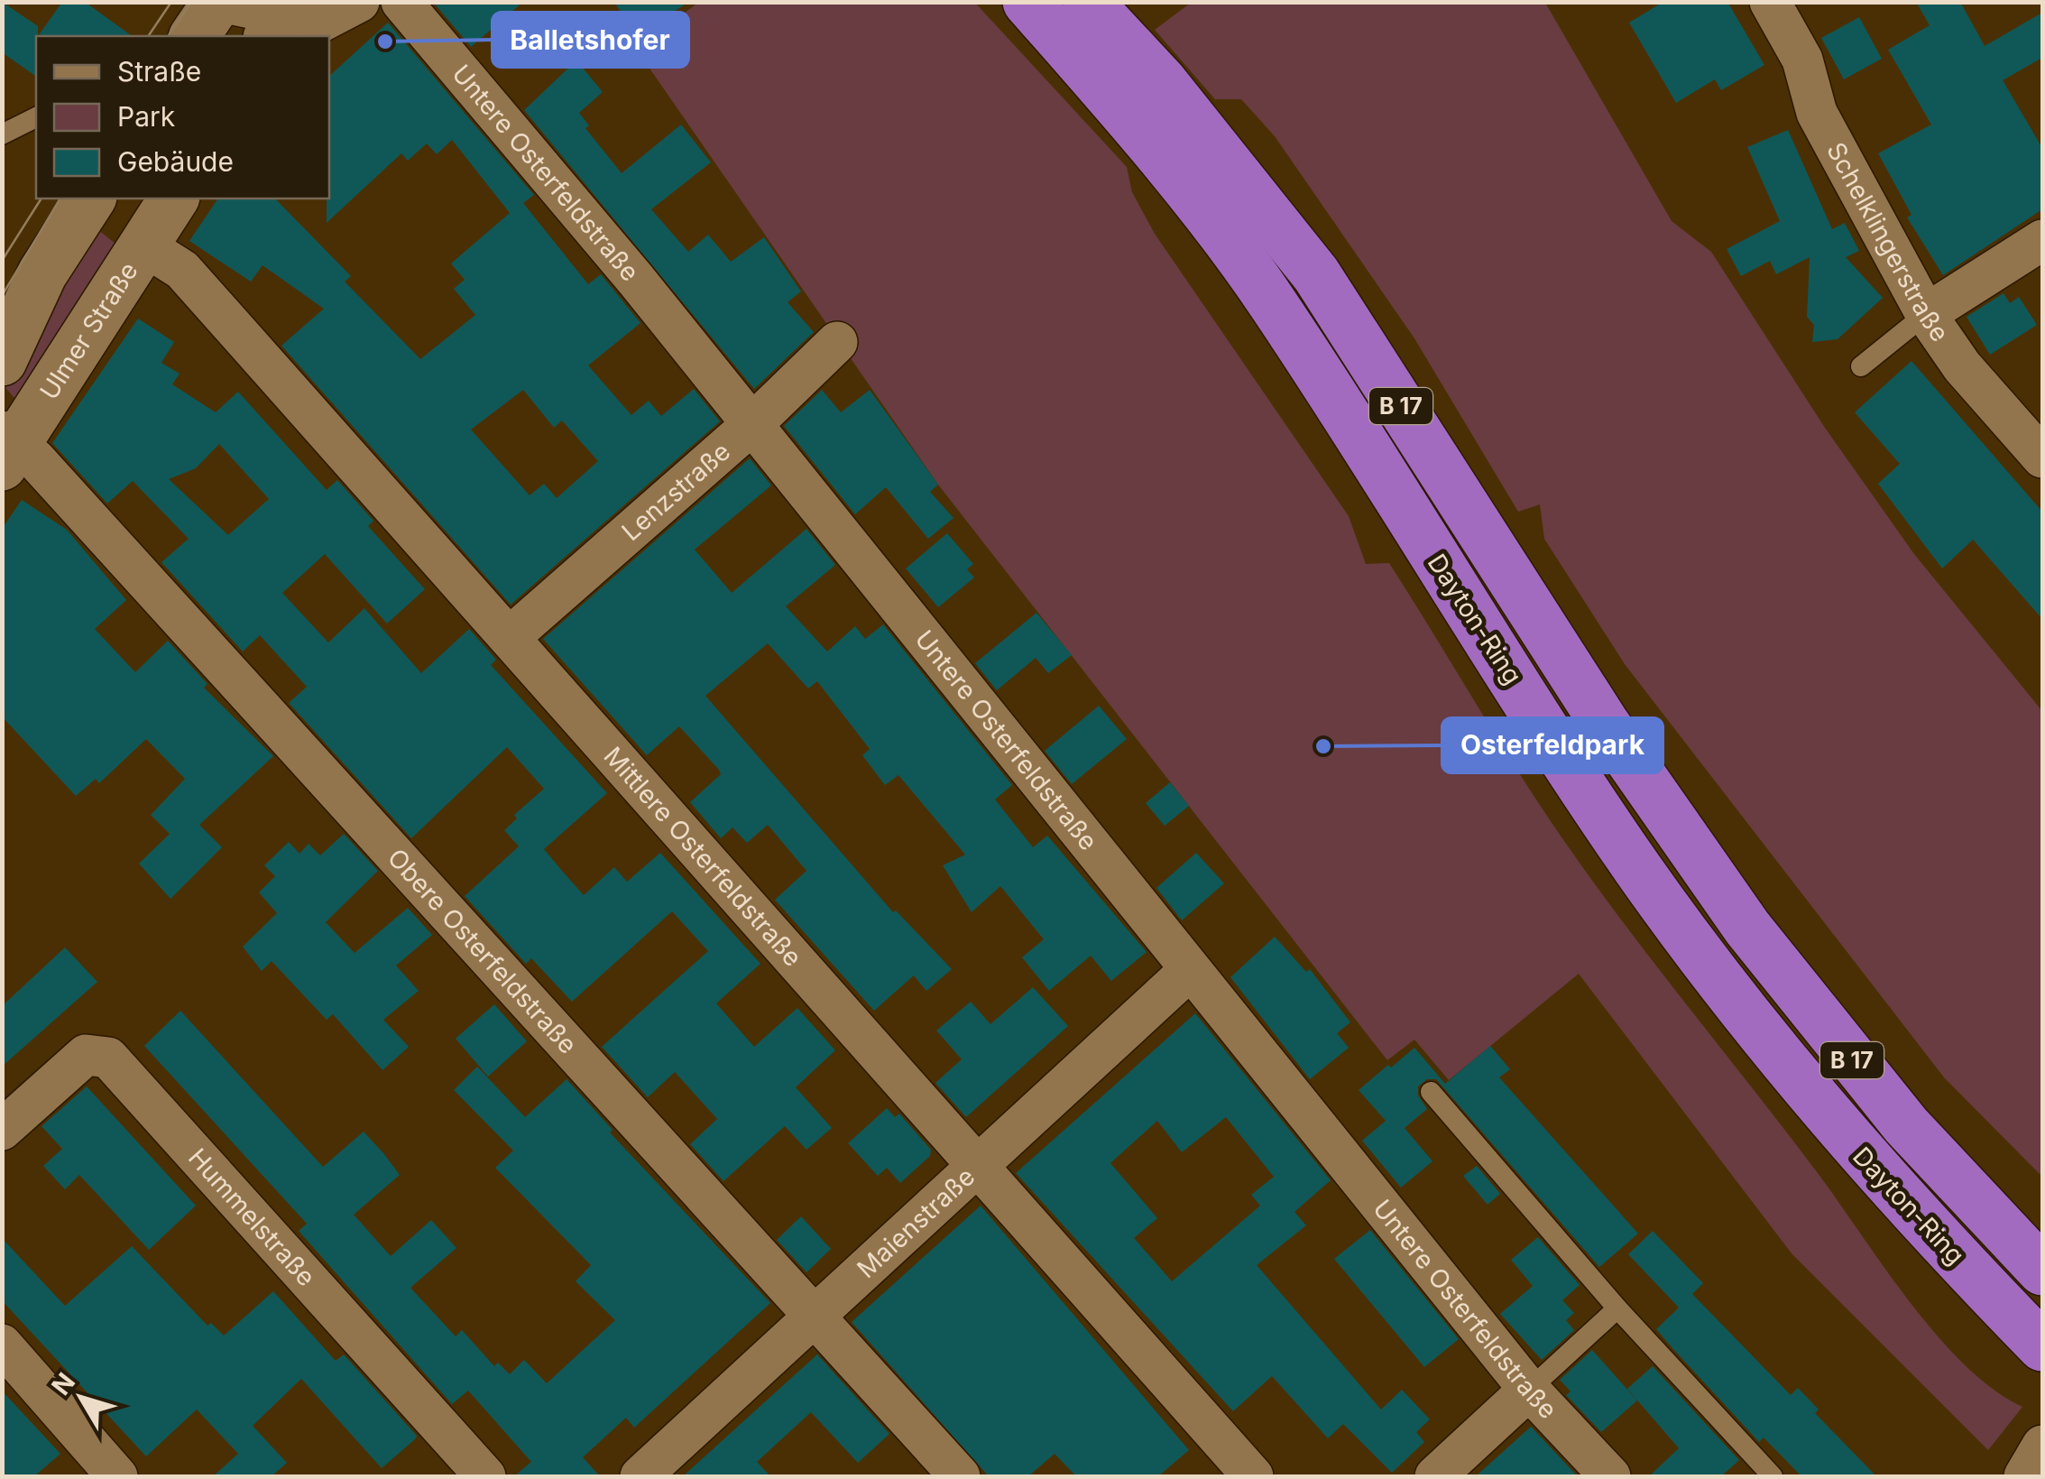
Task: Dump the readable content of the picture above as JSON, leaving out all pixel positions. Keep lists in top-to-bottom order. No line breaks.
{"streets":{"highway":["B 17","Dayton-Ring"],"street":["Untere Osterfeldstraße","Schelklingerstraße","Ulmer Straße","Lenzstraße","Mittlere Osterfeldstraße","Obere Osterfeldstraße","Hummelstraße","Maienstraße"]},"crossings":[["Untere Osterfeldstraße","Lenzstraße"],["Untere Osterfeldstraße","Maienstraße"],["Ulmer Straße","Mittlere Osterfeldstraße"],["Ulmer Straße","Obere Osterfeldstraße"],["Lenzstraße","Mittlere Osterfeldstraße"],["Mittlere Osterfeldstraße","Maienstraße"],["Obere Osterfeldstraße","Maienstraße"]],"places":["Balletshofer","Osterfeldpark"],"legend":["Straße","Park","Gebäude"],"north":"top left"}
